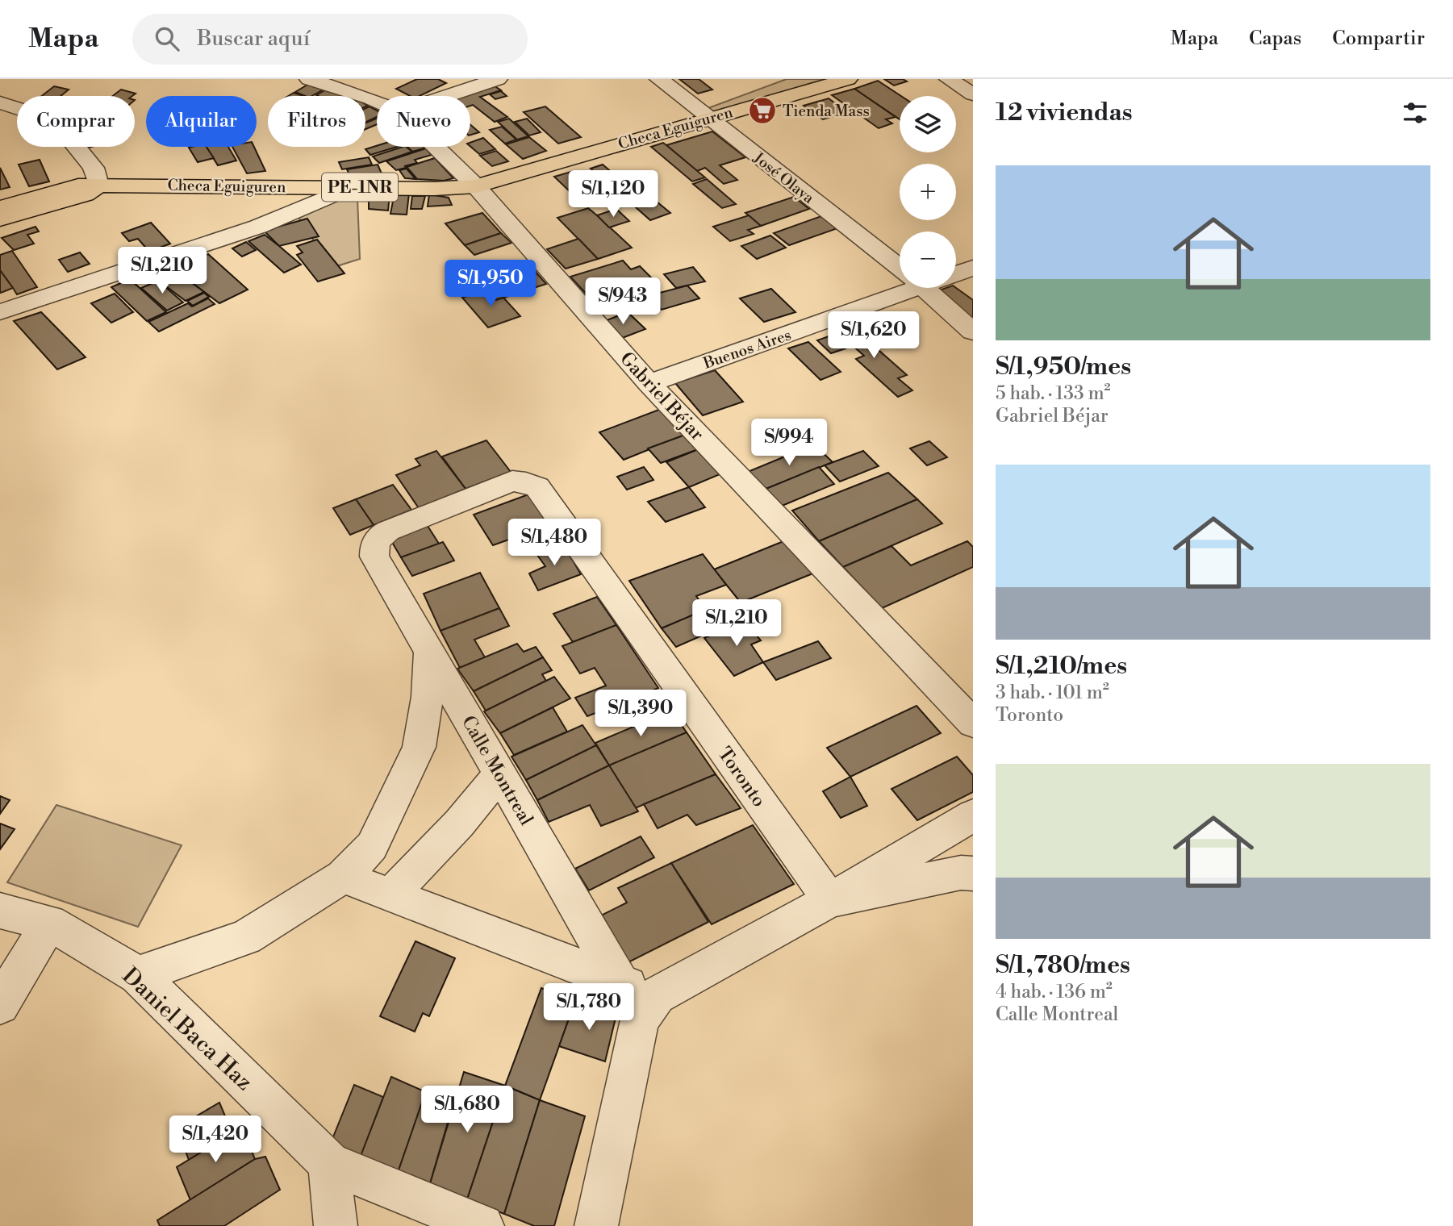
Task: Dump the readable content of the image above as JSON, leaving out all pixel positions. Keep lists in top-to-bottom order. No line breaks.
{"streets":{"main road":["Checa Eguiguren","PE-1NR"],"street":["José Olaya","Buenos Aires","Gabriel Béjar","Calle Montreal","Toronto","Daniel Baca Haz"]},"crossings":[["Checa Eguiguren","José Olaya"],["Checa Eguiguren","PE-1NR"],["Checa Eguiguren","Gabriel Béjar"],["Buenos Aires","Gabriel Béjar"],["Calle Montreal","Toronto"]],"places":{"supermarket":["Tienda Mass"]},"page":{"header":"Mapa","search":"Buscar aquí","nav":["Mapa","Capas","Compartir"],"heading":"12 viviendas","map_buttons":["+","−"],"chip":["Comprar","Alquilar","Filtros","Nuevo"],"list":[{"name":"S/1,950/mes","note":"5 hab. · 133 m² · Gabriel Béjar"},{"name":"S/1,210/mes","note":"3 hab. · 101 m² · Toronto"},{"name":"S/1,780/mes","note":"4 hab. · 136 m² · Calle Montreal"}],"price":["S/1,120","S/1,210","S/1,950","S/943","S/1,620","S/994","S/1,480","S/1,210","S/1,390","S/1,780","S/1,680","S/1,420"]}}
